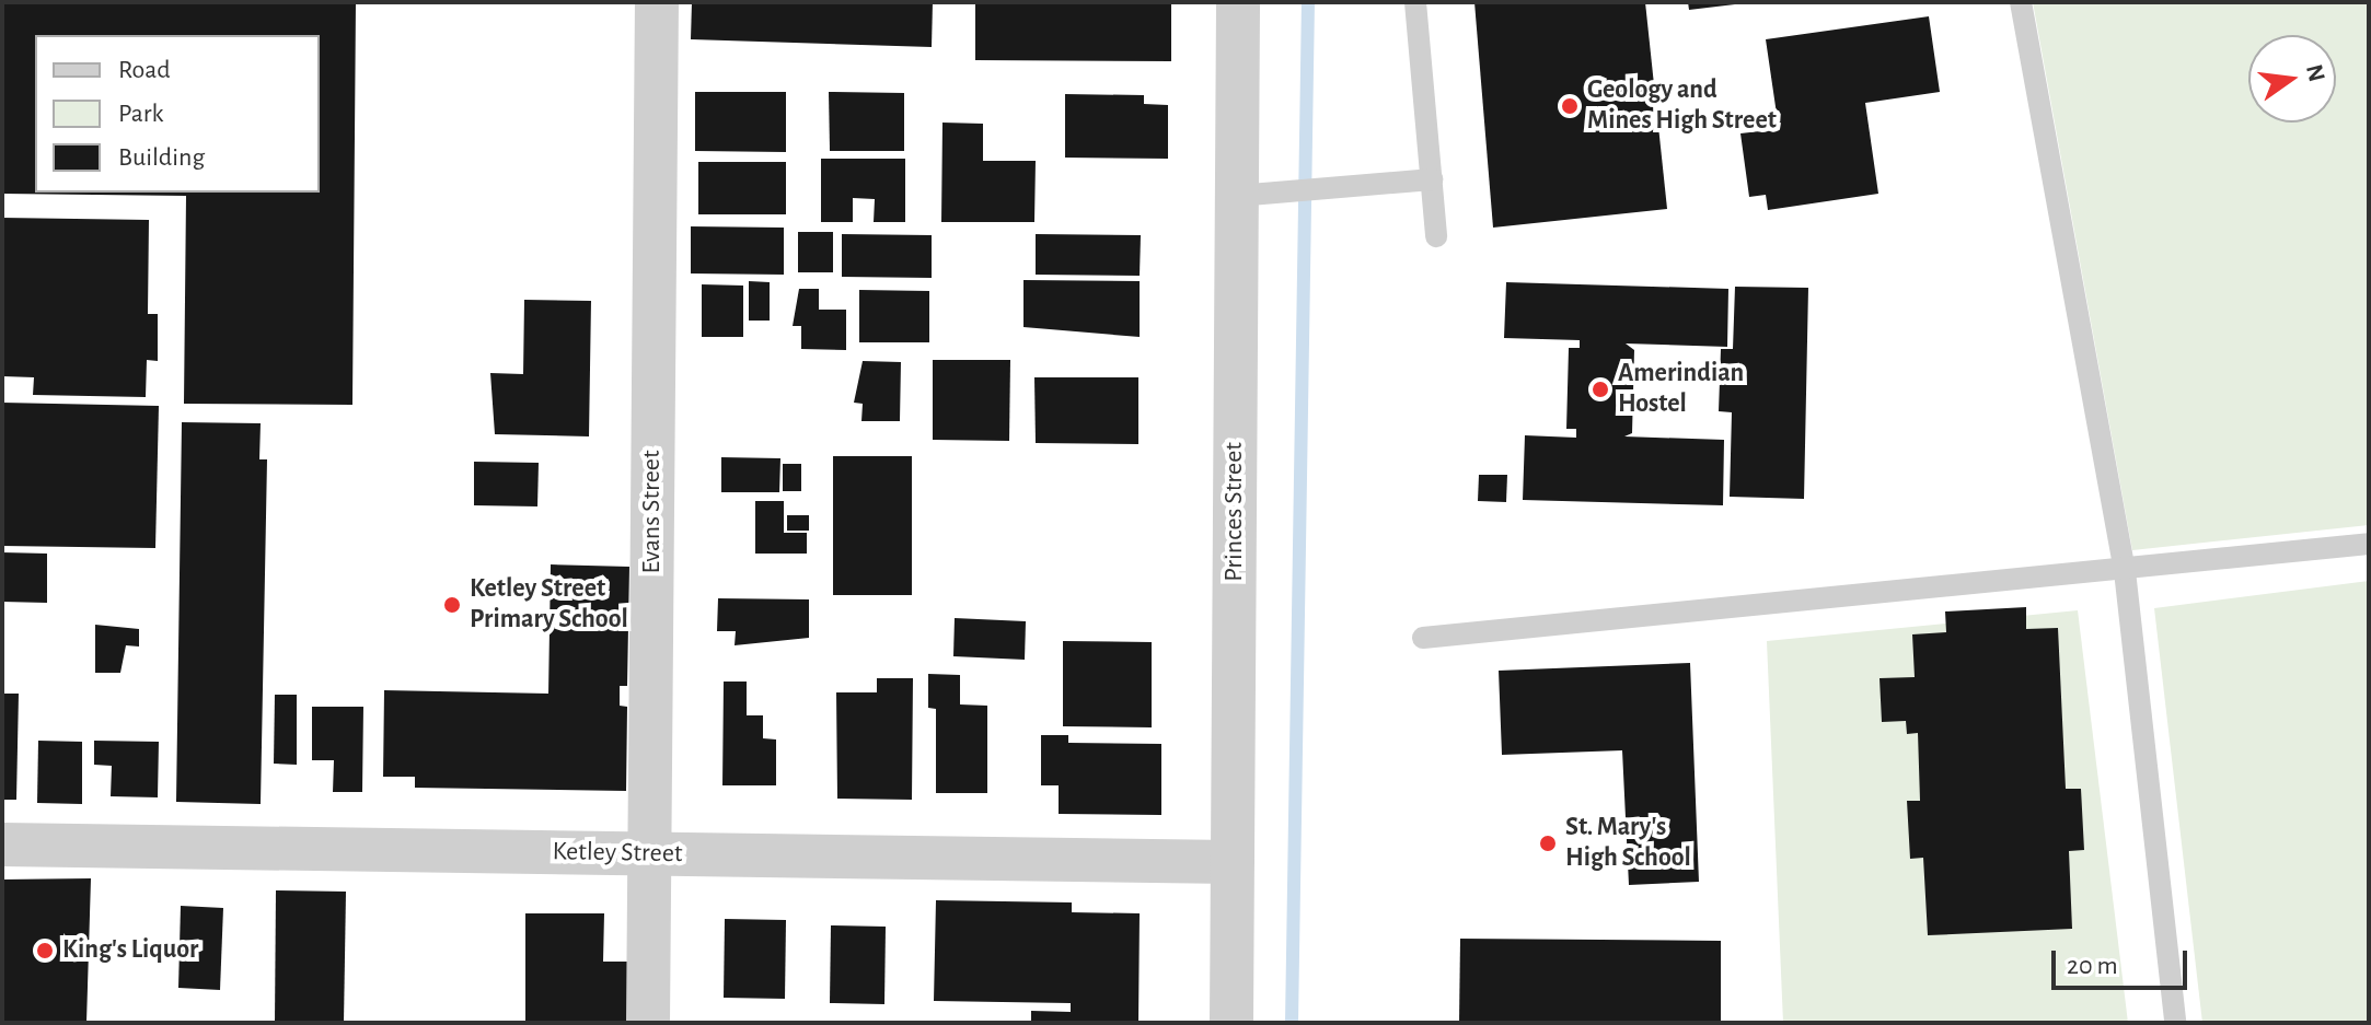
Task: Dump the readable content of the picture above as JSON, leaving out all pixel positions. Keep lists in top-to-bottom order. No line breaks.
{"streets":{"street":["Evans Street","Princes Street","Ketley Street"]},"crossings":[["Evans Street","Ketley Street"],["Princes Street","Ketley Street"]],"places":["Geology and Mines High Street","Amerindian Hostel","Ketley Street Primary School","St. Mary's High School","King's Liquor"],"legend":["Road","Park","Building"],"scale_bar":"20 m","north":"right"}
